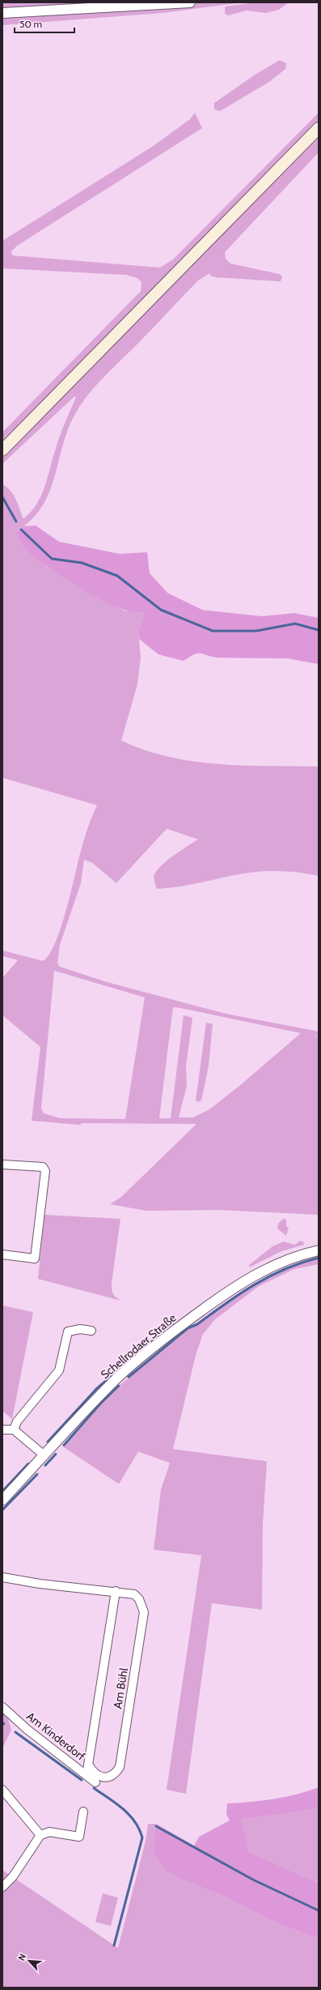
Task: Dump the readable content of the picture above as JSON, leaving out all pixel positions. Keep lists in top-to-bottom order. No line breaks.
{"streets":{"street":["Schellrodaer Straße","Am Bühl","Am Kinderdorf"]},"crossings":[["Am Bühl","Am Kinderdorf"]],"scale_bar":"50 m","north":"top left"}
